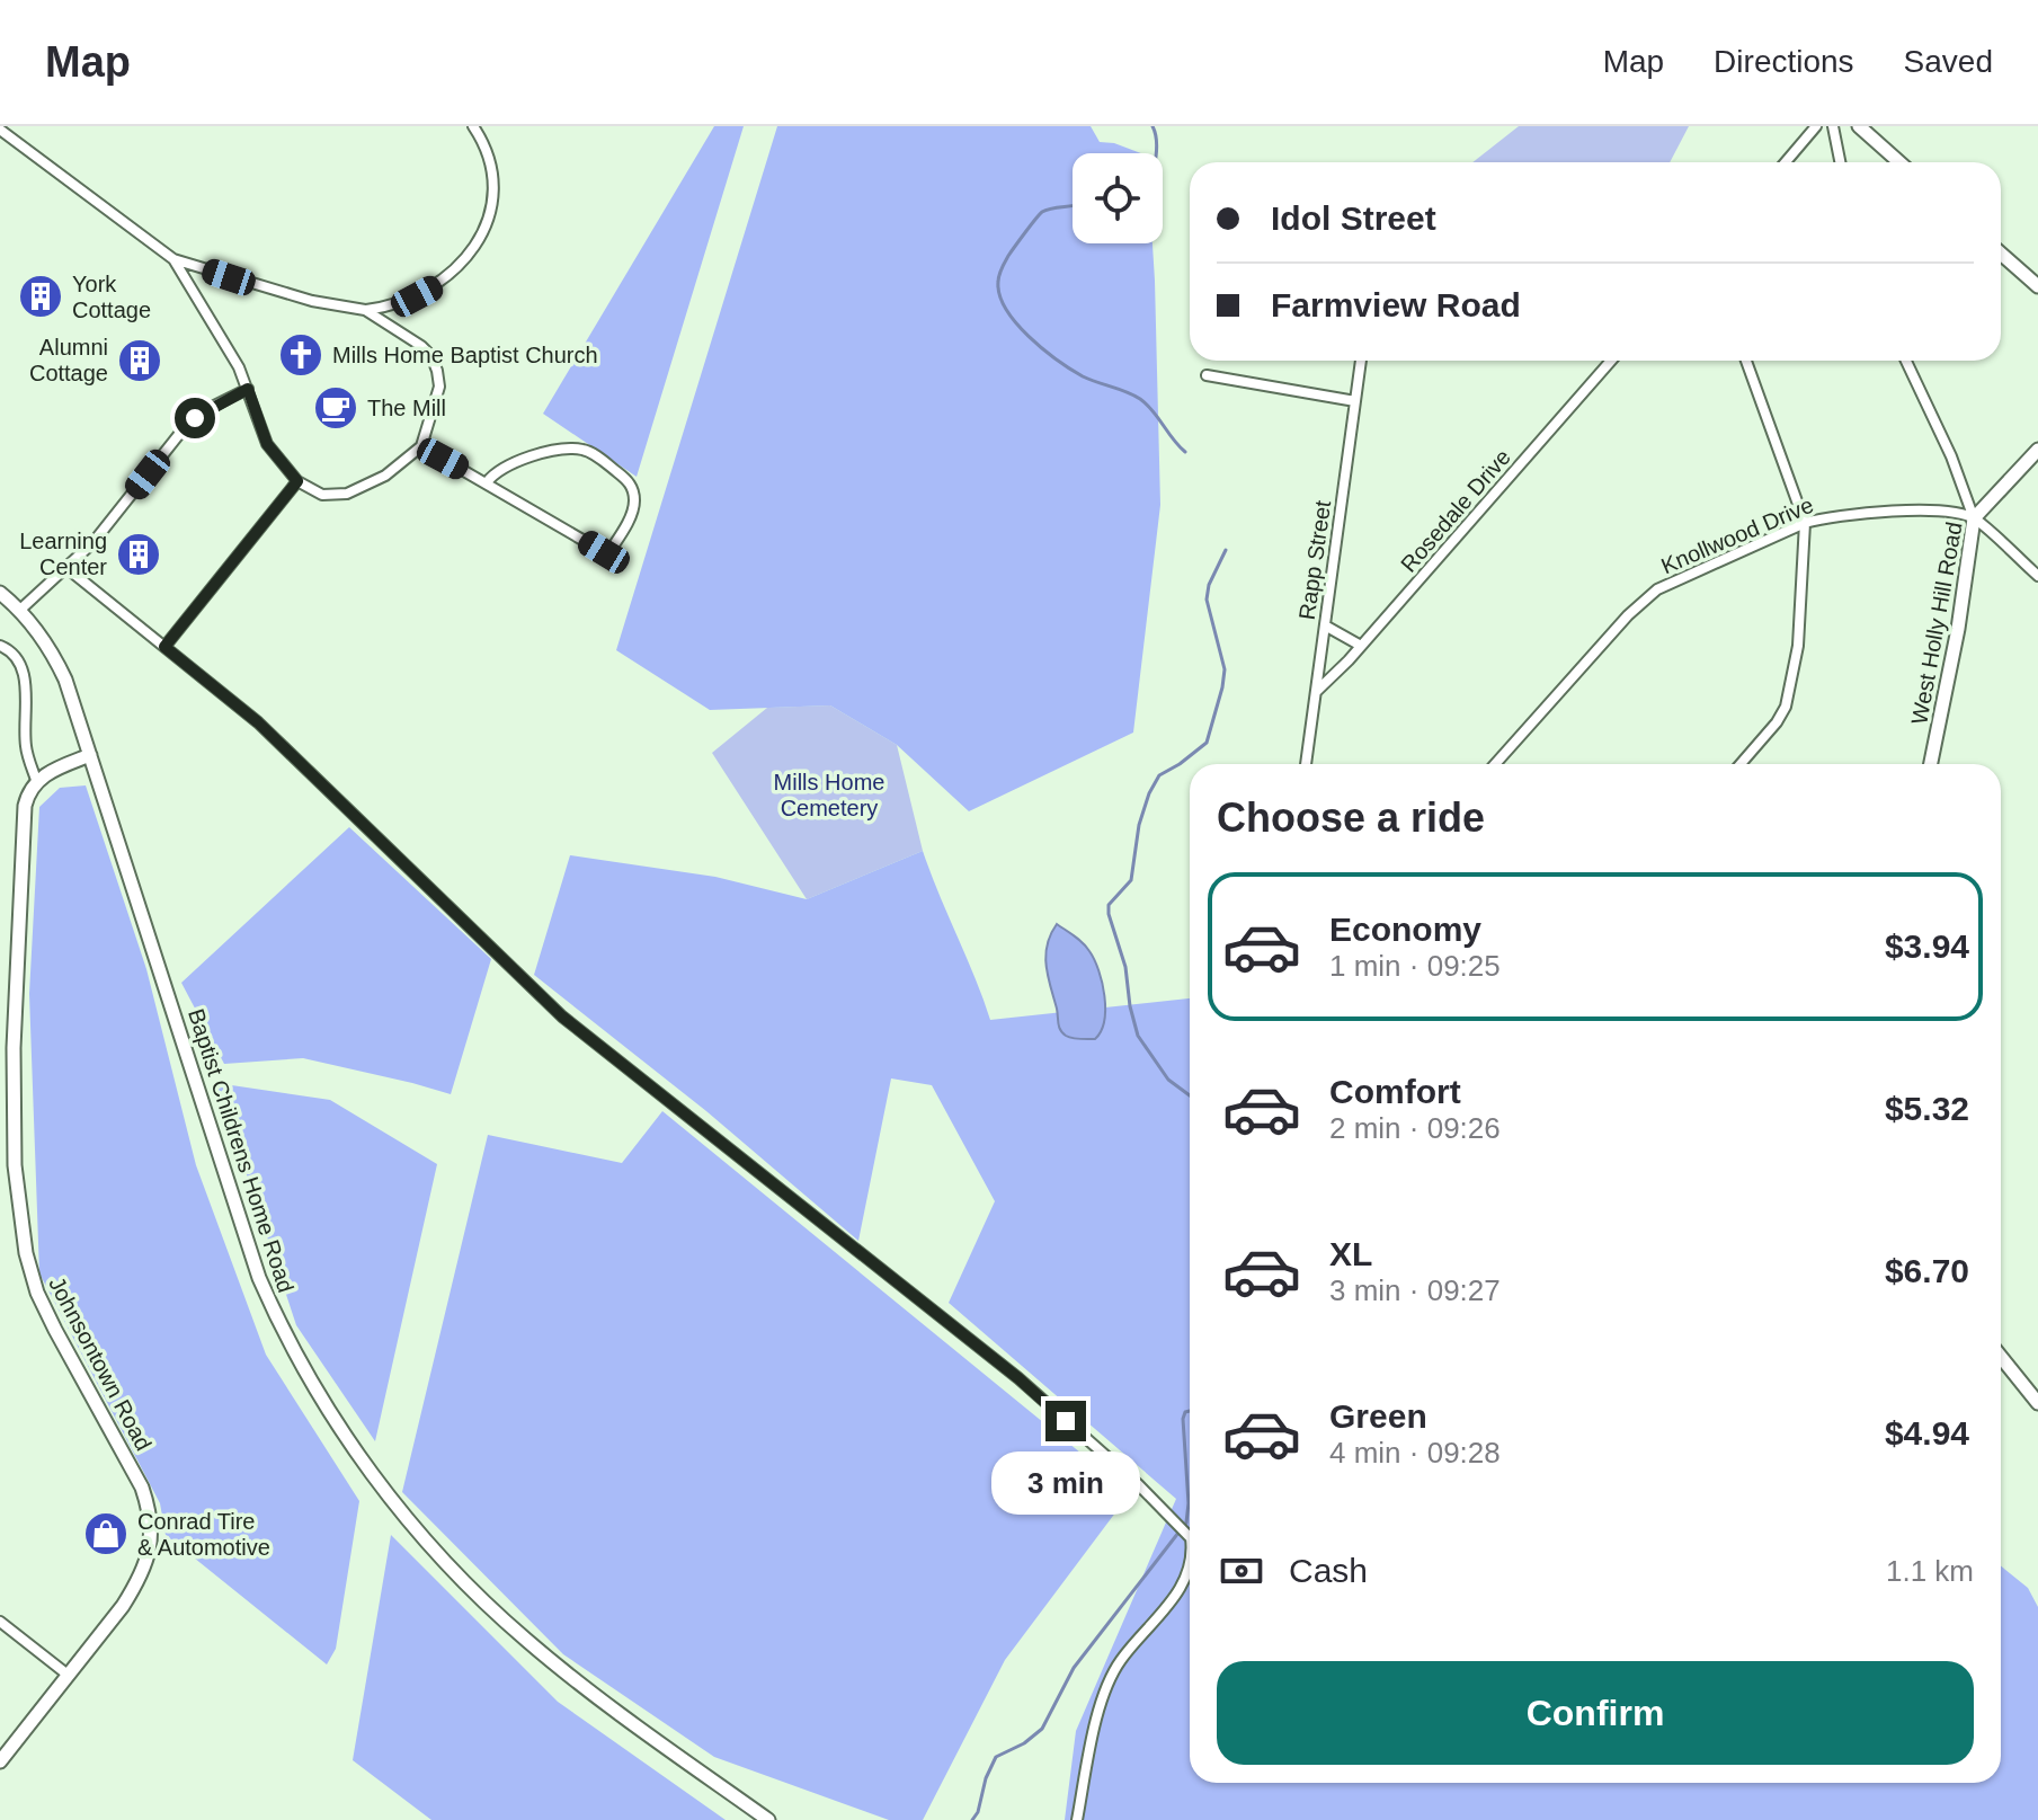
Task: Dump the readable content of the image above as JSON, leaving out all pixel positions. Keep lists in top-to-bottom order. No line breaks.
{"streets":{"street":["Rosedale Drive","Knollwood Drive","Rapp Street","West Holly Hill Road","Baptist Childrens Home Road","Johnsontown Road"]},"crossings":[["Rosedale Drive","Rapp Street"],["Knollwood Drive","West Holly Hill Road"]],"parks":["Mills Home Cemetery"],"places":{"building":["York Cottage","Alumni Cottage","Learning Center"],"church":["Mills Home Baptist Church"],"cafe":["The Mill"],"shop":["Conrad Tire & Automotive"]},"page":{"header":"Map","nav":["Map","Directions","Saved"],"banner":["Idol Street","Farmview Road"],"heading":"Choose a ride","list":[{"name":"Economy","note":"1 min · 09:25","value":"$3.94"},{"name":"Comfort","note":"2 min · 09:26","value":"$5.32"},{"name":"XL","note":"3 min · 09:27","value":"$6.70"},{"name":"Green","note":"4 min · 09:28","value":"$4.94"}],"bubble":"3 min","pay":["Cash","1.1 km"],"buttons":"Confirm"}}
